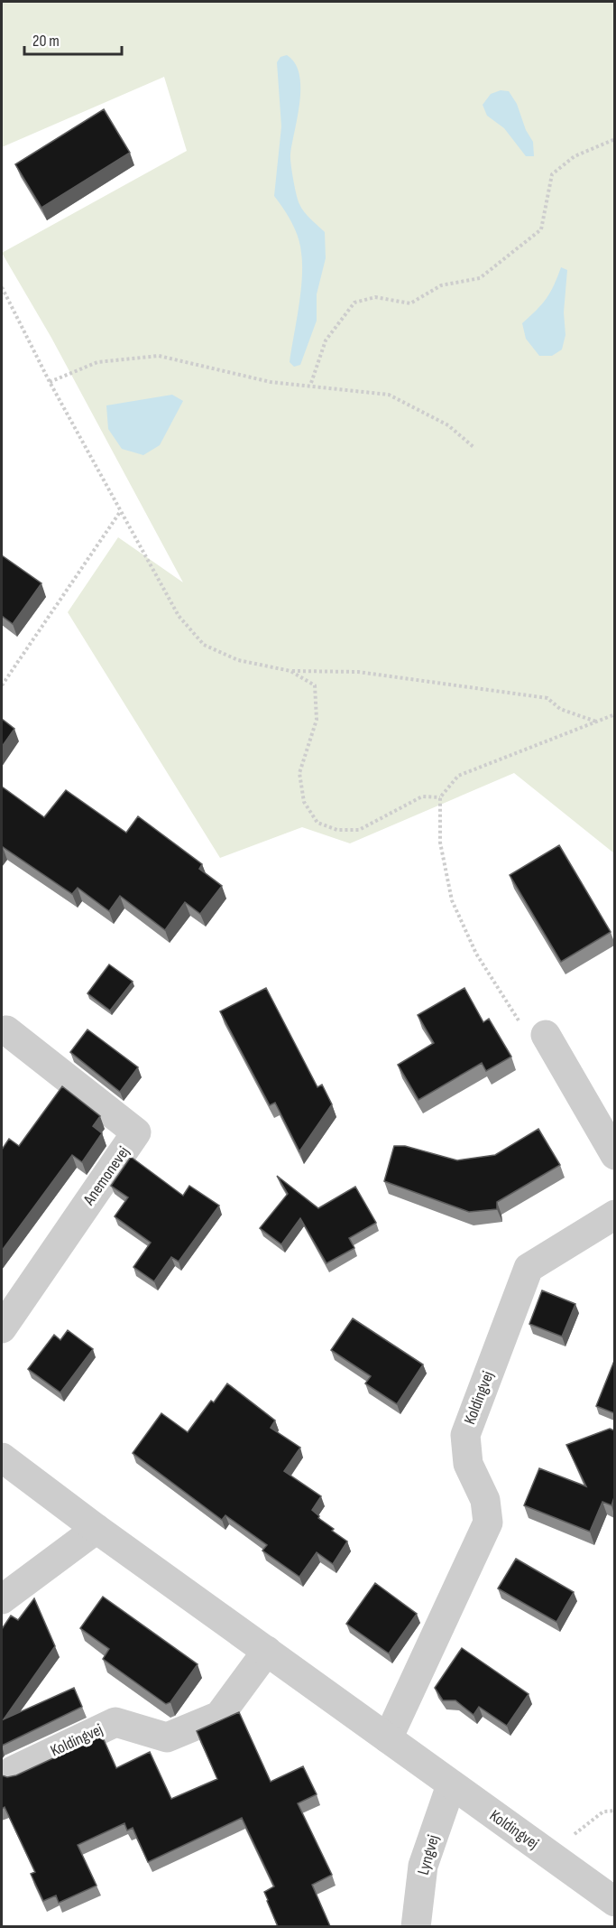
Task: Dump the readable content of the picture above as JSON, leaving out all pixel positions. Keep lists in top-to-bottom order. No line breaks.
{"streets":{"street":["Anemonevej","Koldingvej","Lyngvej"]},"crossings":[["Koldingvej","Lyngvej"]],"scale_bar":"20 m"}
